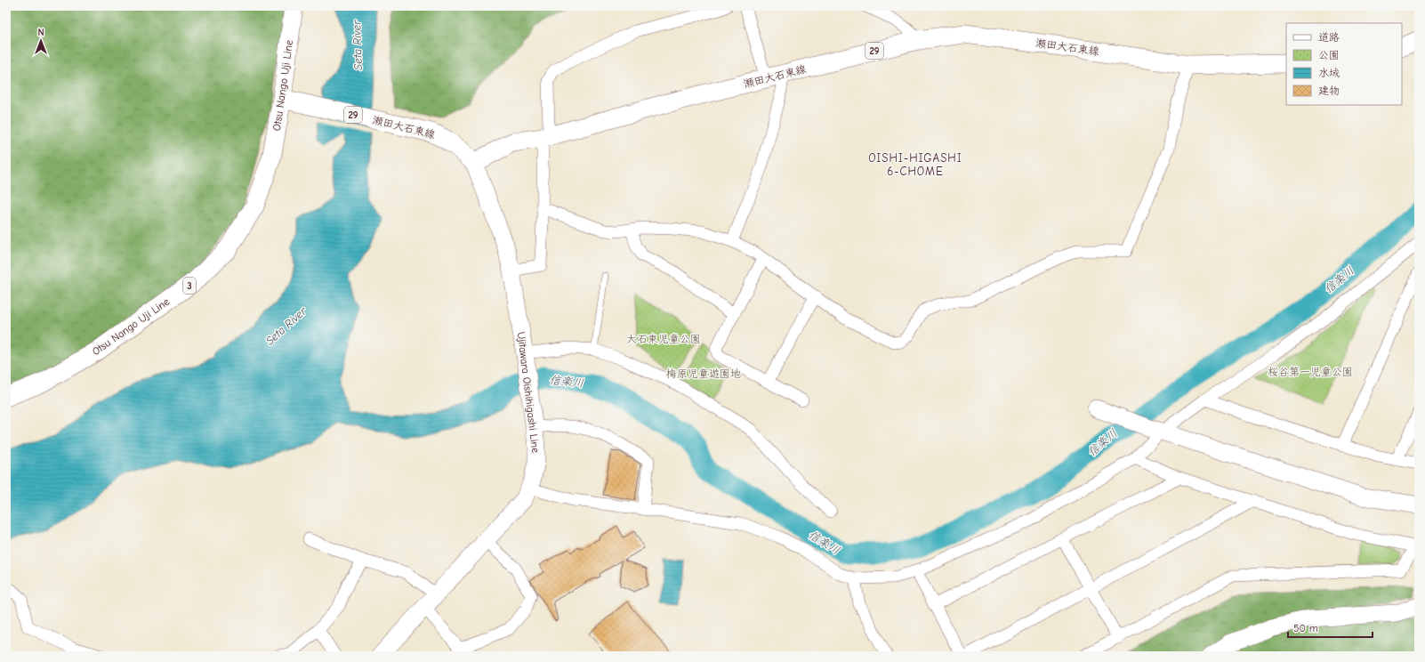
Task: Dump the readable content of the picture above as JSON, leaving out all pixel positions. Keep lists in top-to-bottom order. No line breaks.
{"streets":{"main road":["瀬田大石東線","29","Otsu Nango Uji Line","3","Ujitawara Oishihigashi Line"]},"crossings":[["瀬田大石東線","Otsu Nango Uji Line"],["瀬田大石東線","Ujitawara Oishihigashi Line"]],"districts":["OISHI-HIGASHI 6-CHOME"],"water":["Seta River","信楽川"],"parks":["大石東児童公園","桜谷第一児童公園","梅原児童遊園地"],"legend":["道路","公園","水域","建物"],"scale_bar":"50 m","north":"top"}
